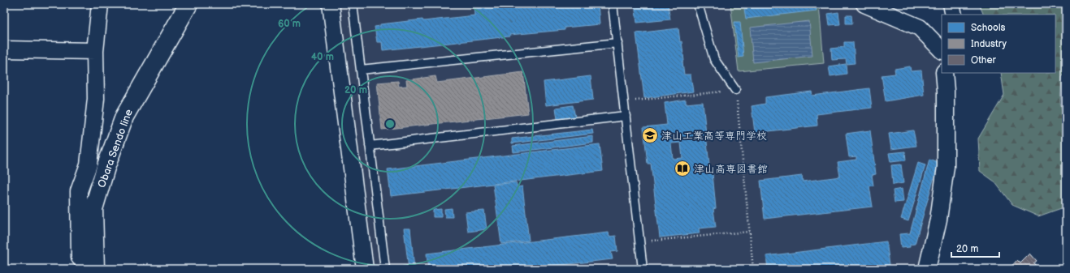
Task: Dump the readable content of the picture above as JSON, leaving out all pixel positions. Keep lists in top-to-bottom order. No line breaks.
{"streets":{"main road":["Obara Sendo line"]},"places":{"school or university":["津山工業高等専門学校"],"library":["津山高専図書館"]},"legend":["Schools","Industry","Other"],"scale_bar":"20 m","rings":["60 m","40 m","20 m"]}
